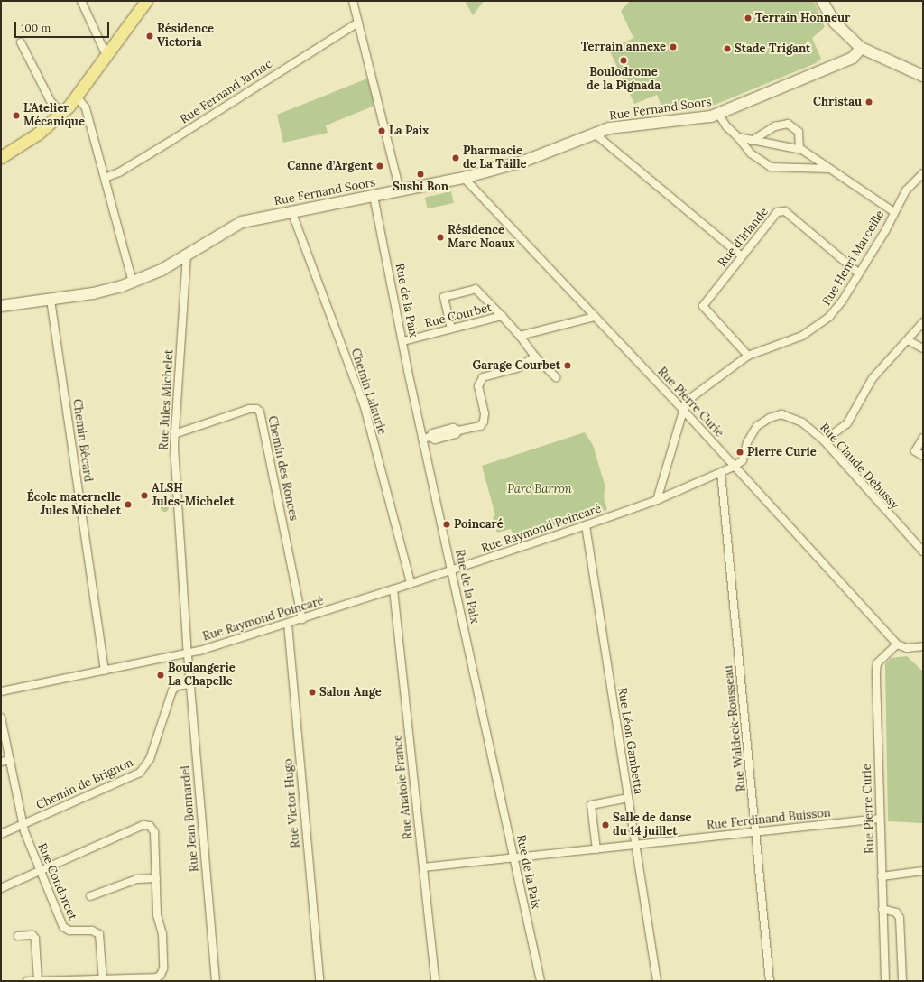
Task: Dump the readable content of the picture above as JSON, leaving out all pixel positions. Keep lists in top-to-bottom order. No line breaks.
{"streets":{"street":["Rue Fernand Jarnac","Rue Fernand Soors","Rue d'Irlande","Rue Henri Marceille","Rue de la Paix","Rue Courbet","Chemin Lalaurie","Rue Jules Michelet","Rue Pierre Curie","Chemin Bécard","Rue Claude Debussy","Chemin des Ronces","Rue Raymond Poincaré","Rue Waldeck-Rousseau","Rue Léon Gambetta","Chemin de Brignon","Rue Anatole France","Rue Victor Hugo","Rue Jean Bonnardel","Rue Ferdinand Buisson","Rue Condorcet"]},"crossings":[["Rue Fernand Soors","Rue de la Paix"],["Rue Fernand Soors","Chemin Lalaurie"],["Rue Fernand Soors","Rue Jules Michelet"],["Rue Fernand Soors","Rue Pierre Curie"],["Rue Fernand Soors","Chemin Bécard"],["Rue d'Irlande","Rue Henri Marceille"],["Rue Henri Marceille","Rue Pierre Curie"],["Rue de la Paix","Rue Courbet"],["Rue de la Paix","Rue Raymond Poincaré"],["Rue de la Paix","Rue Ferdinand Buisson"],["Chemin Lalaurie","Rue Raymond Poincaré"],["Rue Jules Michelet","Chemin des Ronces"],["Rue Jules Michelet","Rue Raymond Poincaré"],["Rue Jules Michelet","Rue Jean Bonnardel"],["Rue Pierre Curie","Rue Claude Debussy"],["Rue Pierre Curie","Rue Raymond Poincaré"],["Rue Pierre Curie","Rue Ferdinand Buisson"],["Chemin Bécard","Rue Raymond Poincaré"],["Rue Claude Debussy","Rue Raymond Poincaré"],["Chemin des Ronces","Rue Raymond Poincaré"],["Rue Raymond Poincaré","Rue Waldeck-Rousseau"],["Rue Raymond Poincaré","Rue Léon Gambetta"],["Rue Raymond Poincaré","Rue Anatole France"],["Rue Raymond Poincaré","Rue Victor Hugo"],["Rue Raymond Poincaré","Rue Jean Bonnardel"],["Rue Waldeck-Rousseau","Rue Ferdinand Buisson"],["Rue Léon Gambetta","Rue Ferdinand Buisson"],["Chemin de Brignon","Rue Jean Bonnardel"],["Chemin de Brignon","Rue Condorcet"],["Rue Anatole France","Rue Ferdinand Buisson"]],"parks":["Parc Barron"],"places":["Terrain Honneur","Résidence Victoria","Terrain annexe","Stade Trigant","Boulodrome de la Pignada","Christau","L'Atelier Mécanique","La Paix","Pharmacie de La Taille","Canne d’Argent","Sushi Bon","Résidence Marc Noaux","Garage Courbet","Pierre Curie","ALSH Jules-Michelet","École maternelle Jules Michelet","Poincaré","Boulangerie La Chapelle","Salon Ange","Salle de danse du 14 juillet"],"scale_bar":"100 m"}
